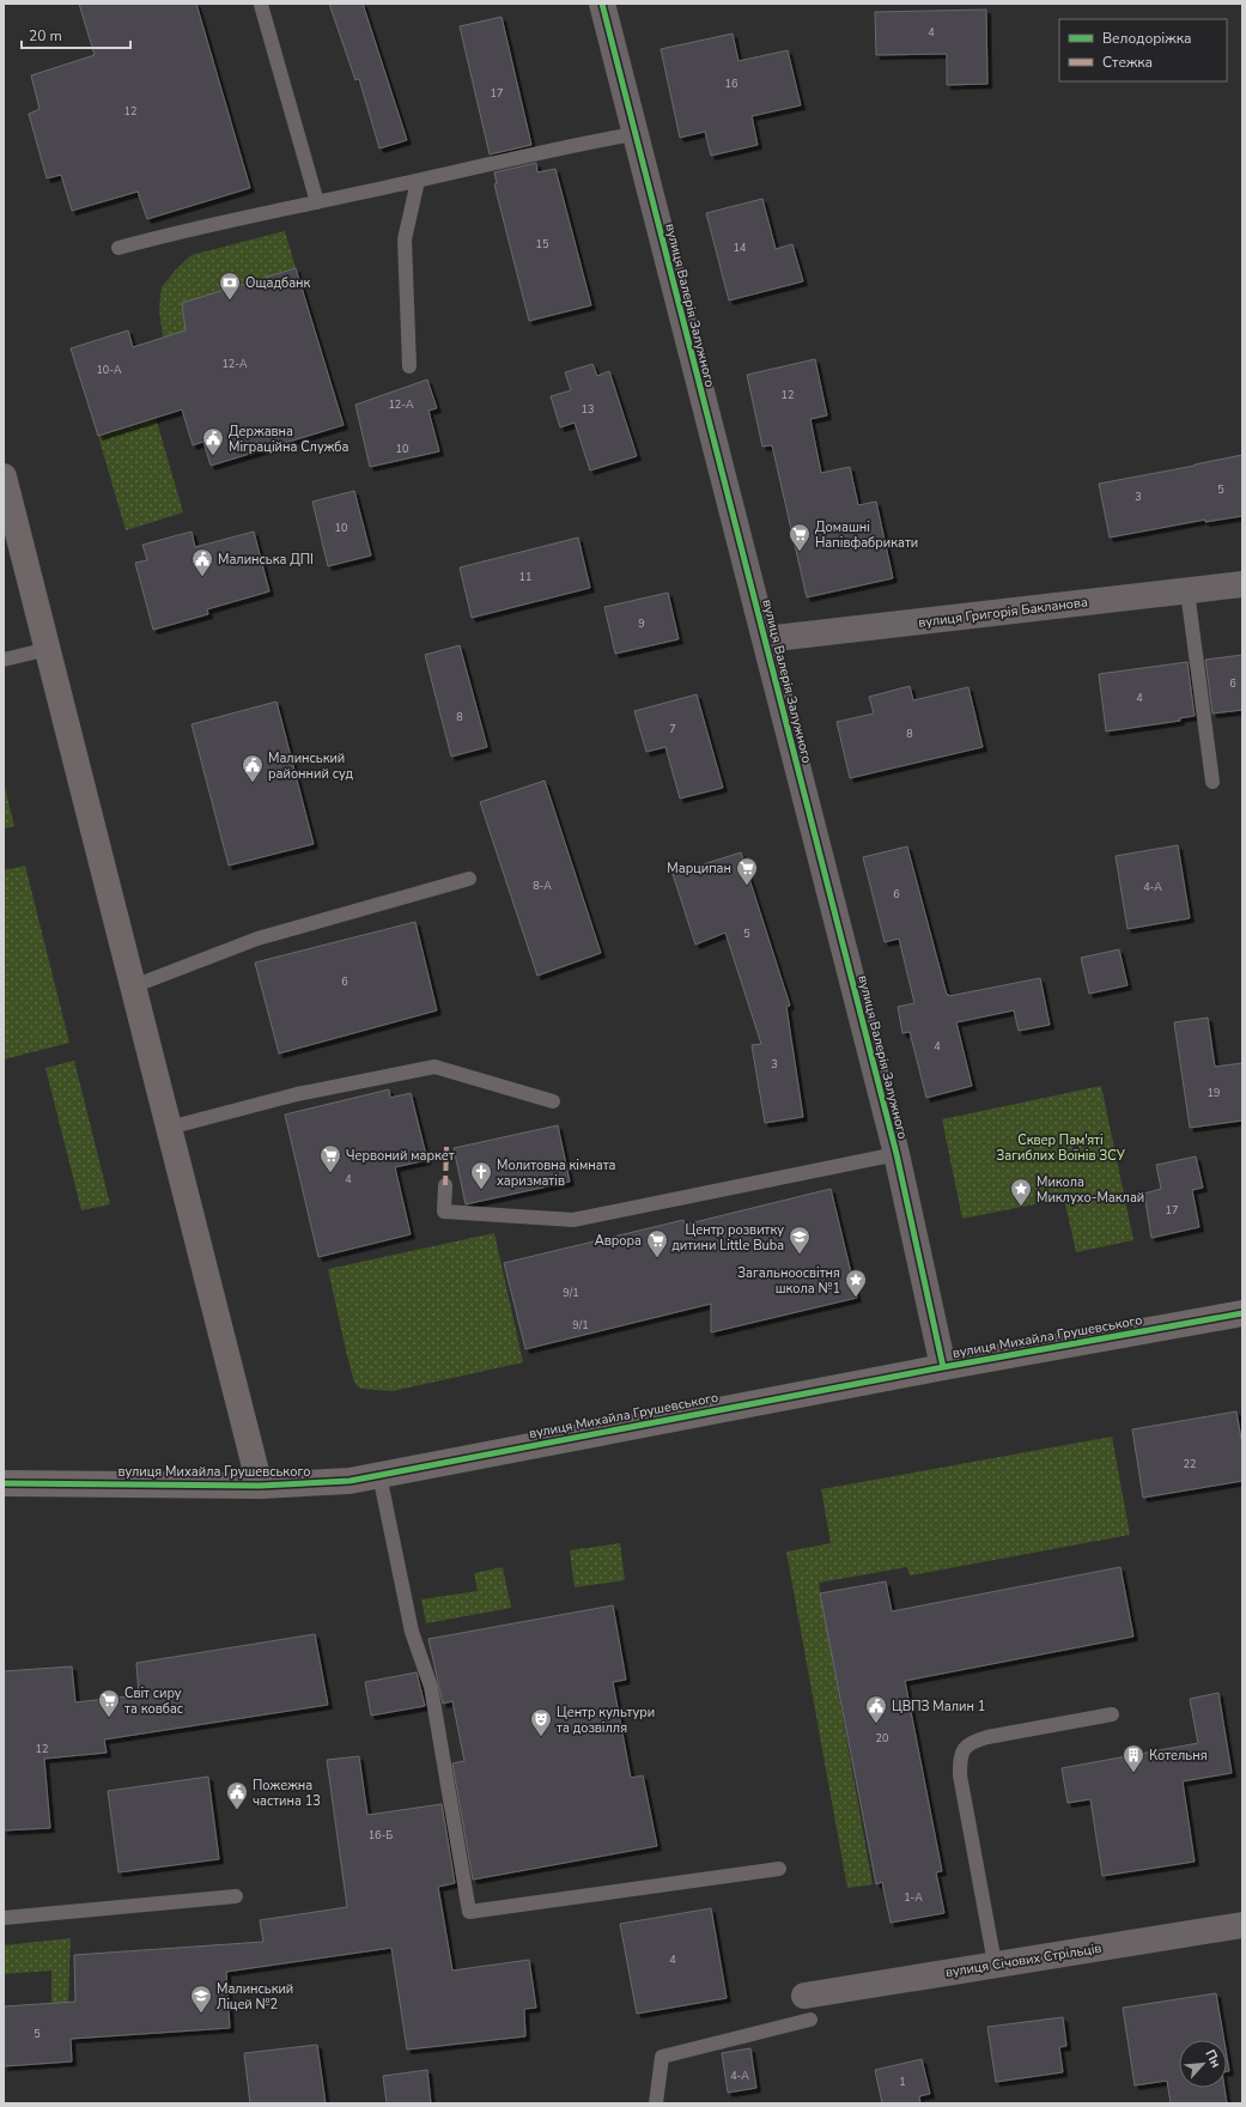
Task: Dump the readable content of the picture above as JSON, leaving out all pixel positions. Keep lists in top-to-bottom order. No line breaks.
{"streets":{"street":["вулиця Валерія Залужного","вулиця Григорія Бакланова","вулиця Михайла Грушевського","вулиця Січових Стрільців"]},"crossings":[["вулиця Валерія Залужного","вулиця Григорія Бакланова"],["вулиця Валерія Залужного","вулиця Михайла Грушевського"]],"parks":["Сквер Пам'яті Загиблих Воїнів ЗСУ"],"places":{"bank":["Ощадбанк"],"public building":["Державна Міграційна Служба","Малинська ДПІ","Малинський районний суд","ЦВПЗ Малин 1","Пожежна частина 13"],"supermarket":["Домашні Напівфабрикати","Марципан","Червоний маркет","Аврора","Світ сиру та ковбас"],"church":["Молитовна кімната харизматів"],"place":["Микола Миклухо-Маклай","Загальноосвітня школа №1"],"school or university":["Центр розвитку дитини Little Buba","Малинський Ліцей №2"],"theatre":["Центр культури та дозвілля"],"building":["Котельня"]},"house_numbers":["4","16","17","12","15","14","12-А","10-А","12","12-А","13","10","5","3","10","11","9","6","4","8","7","8","8-А","4-А","6","5","6","4","3","19","4","17","9/1","9/1","22","20","12","16-Б","1-А","4","5","4-А","1"],"legend":["Велодоріжка","Стежка"],"scale_bar":"20 m","north":"top right"}
